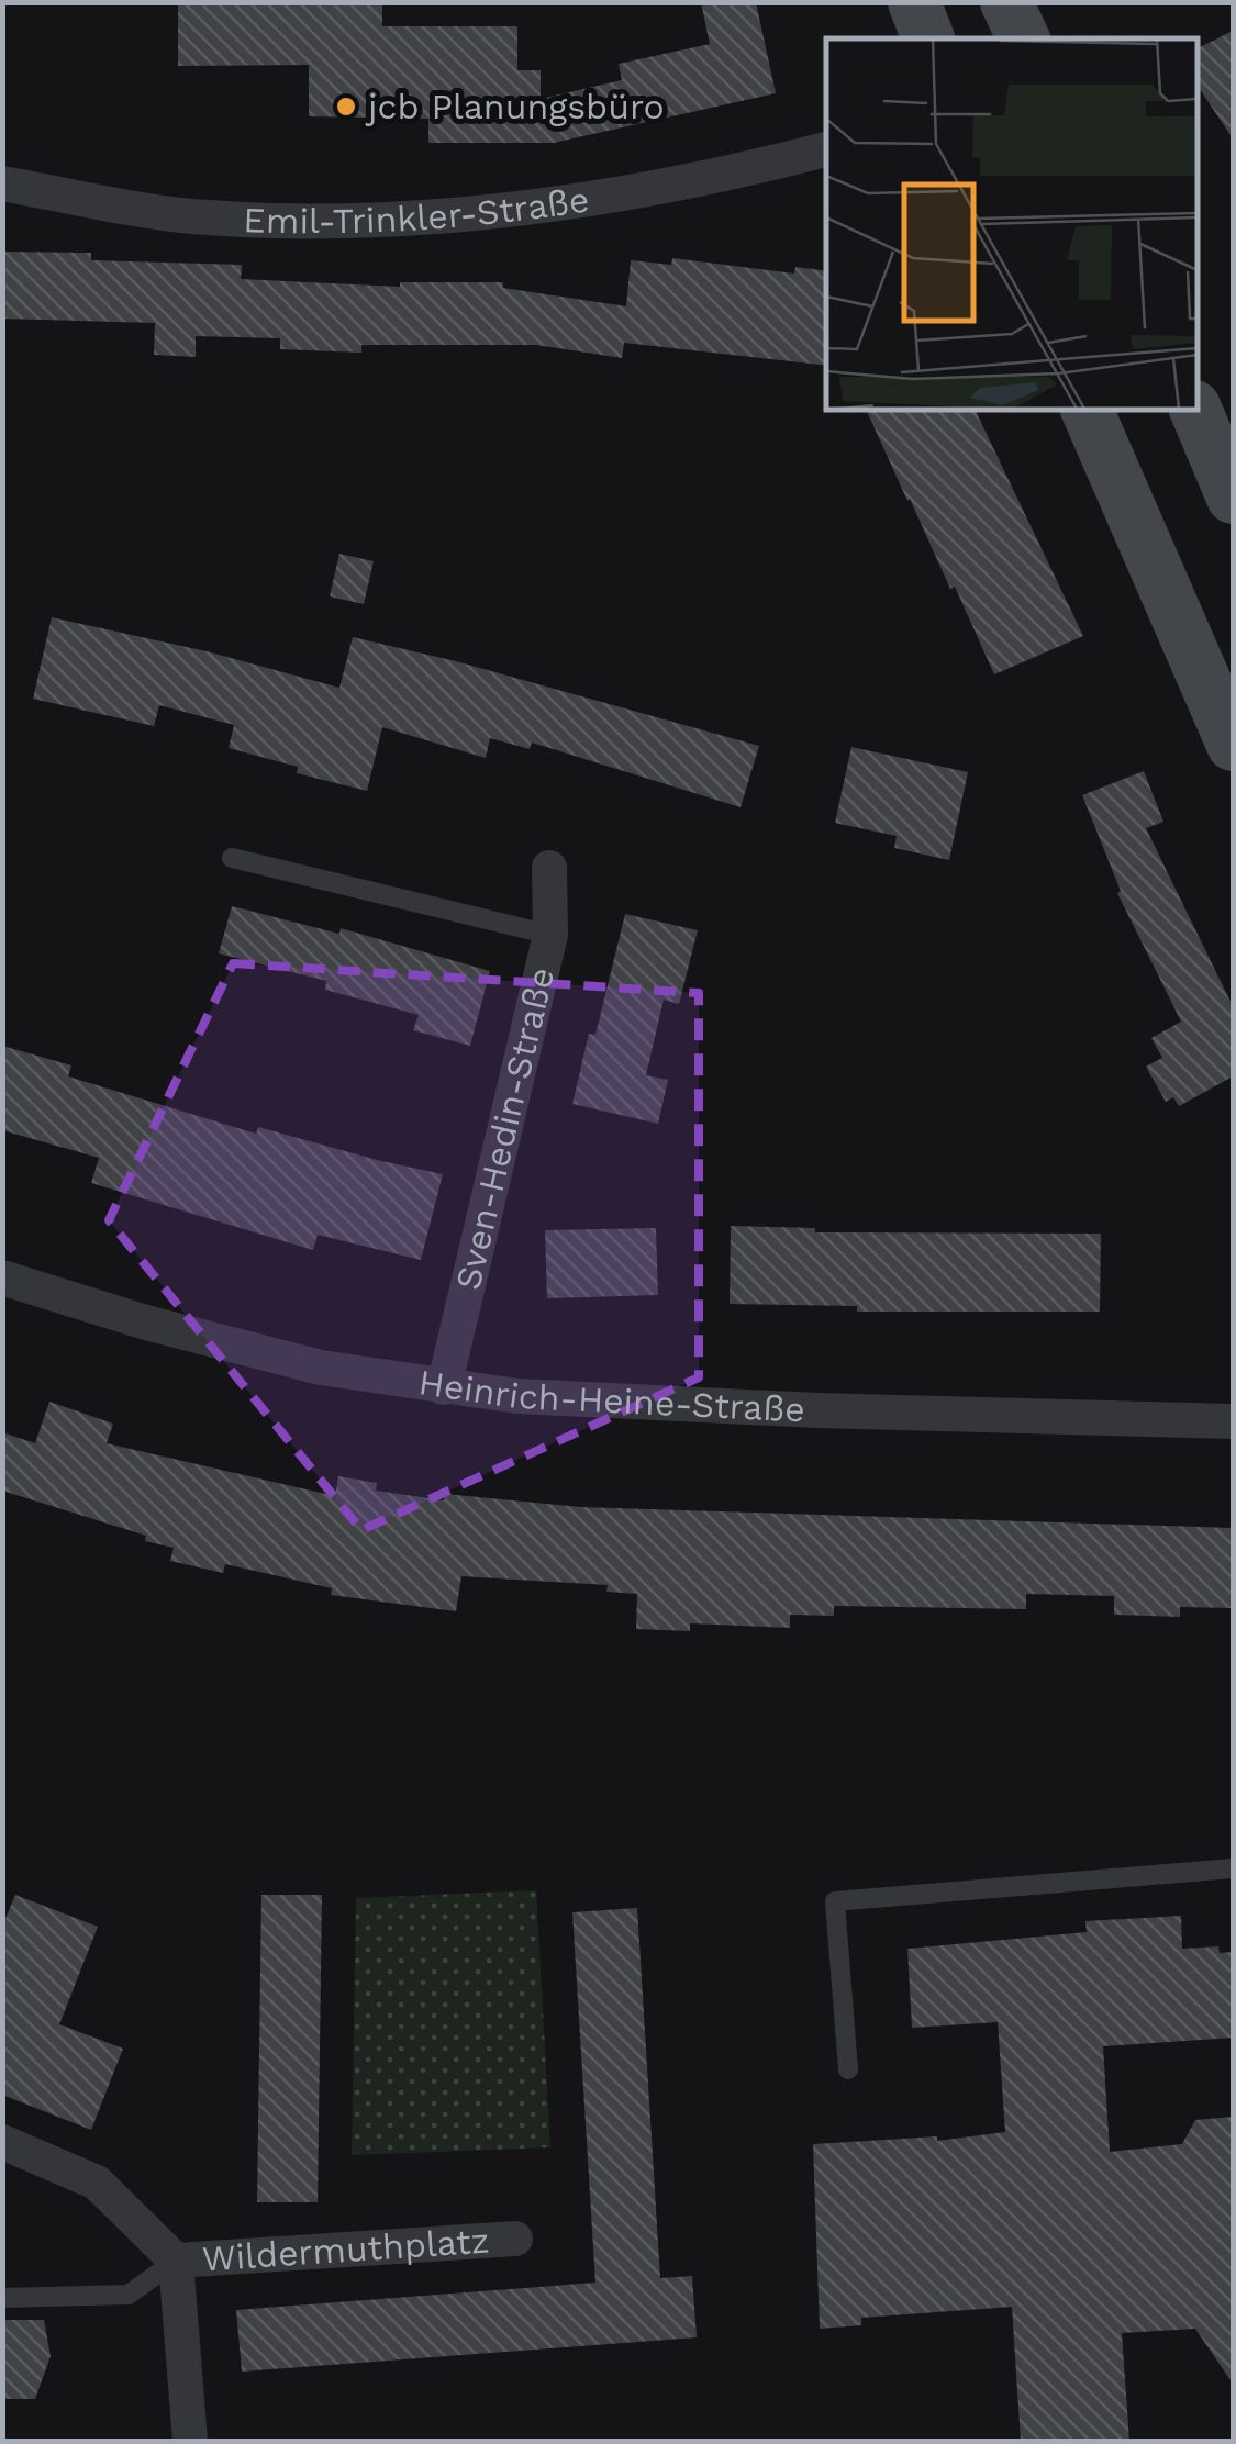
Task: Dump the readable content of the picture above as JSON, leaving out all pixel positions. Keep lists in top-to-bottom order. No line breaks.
{"streets":{"street":["Emil-Trinkler-Straße","Sven-Hedin-Straße","Heinrich-Heine-Straße","Wildermuthplatz"]},"crossings":[["Sven-Hedin-Straße","Heinrich-Heine-Straße"]],"places":["jcb Planungsbüro"]}
